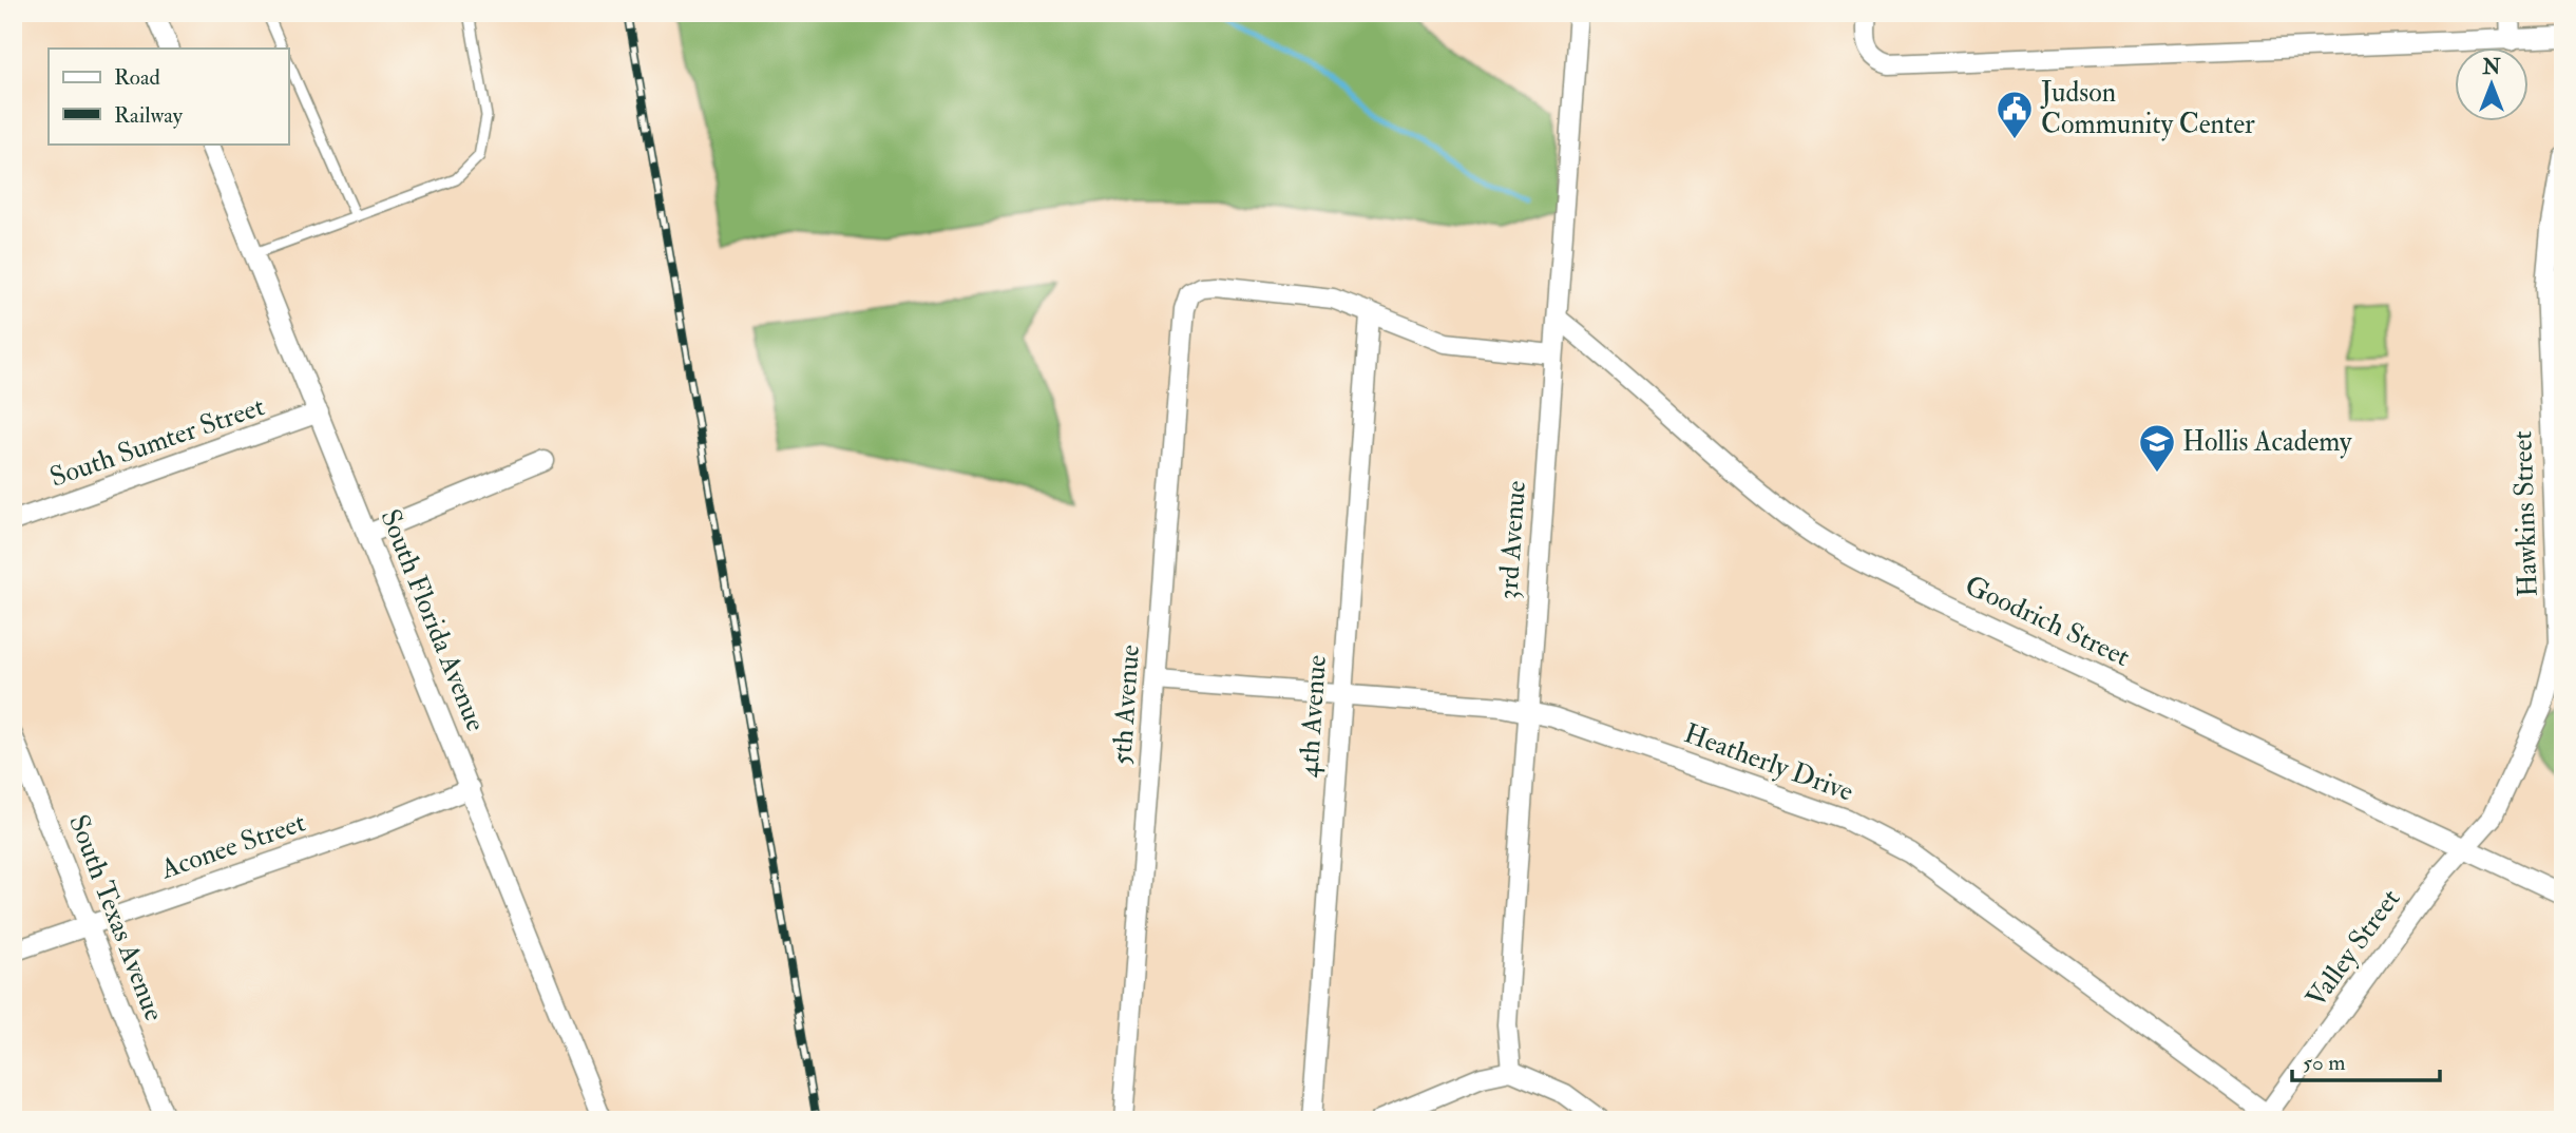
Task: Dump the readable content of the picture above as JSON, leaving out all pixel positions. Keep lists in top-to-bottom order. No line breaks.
{"streets":{"street":["South Sumter Street","Hawkins Street","3rd Avenue","South Florida Avenue","Goodrich Street","5th Avenue","4th Avenue","Heatherly Drive","Aconee Street","South Texas Avenue","Valley Street"]},"crossings":[["South Sumter Street","South Florida Avenue"],["Hawkins Street","Goodrich Street"],["Hawkins Street","Valley Street"],["3rd Avenue","Goodrich Street"],["3rd Avenue","Heatherly Drive"],["South Florida Avenue","Aconee Street"],["Goodrich Street","Valley Street"],["5th Avenue","4th Avenue"],["5th Avenue","Heatherly Drive"],["4th Avenue","Heatherly Drive"],["Heatherly Drive","Valley Street"],["Aconee Street","South Texas Avenue"]],"places":{"public building":["Judson Community Center"],"school or university":["Hollis Academy"]},"legend":["Road","Railway"],"scale_bar":"50 m","north":"top"}
